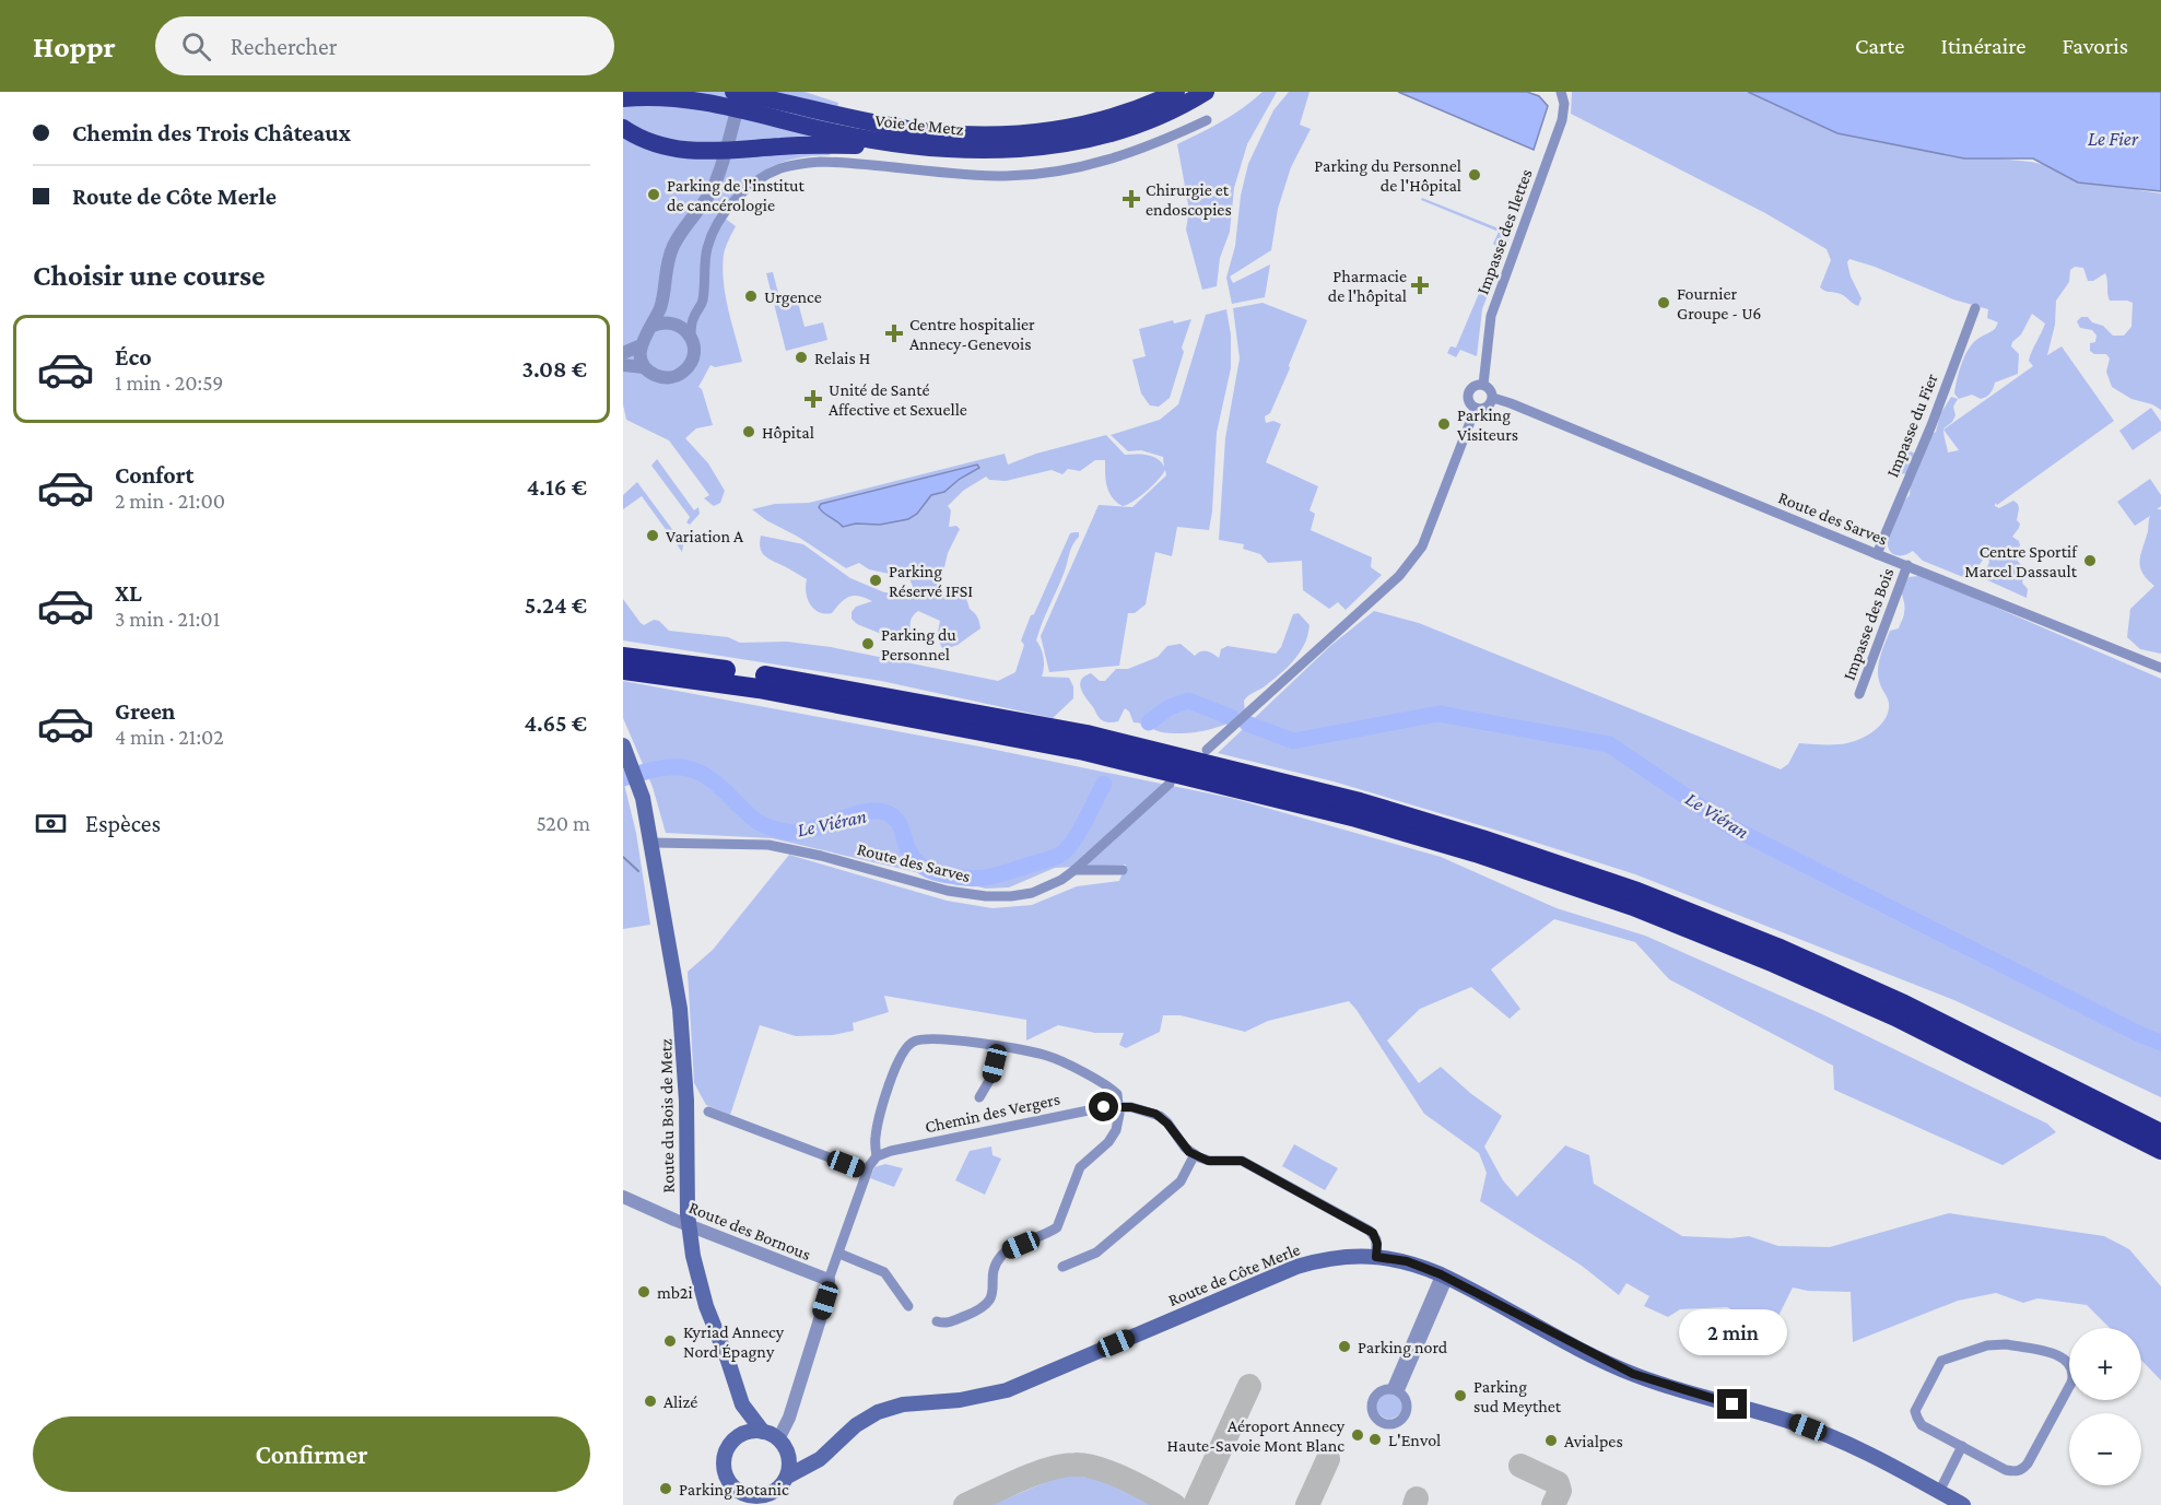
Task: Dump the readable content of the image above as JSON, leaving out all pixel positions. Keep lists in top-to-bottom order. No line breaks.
{"streets":{"highway":["Voie de Metz"],"main road":["Route du Bois de Metz","Route de Côte Merle"],"street":["Impasse des Ilettes","Impasse du Fier","Route des Sarves","Impasse des Bois","Chemin des Vergers","Route des Bornous"]},"crossings":[["Impasse des Ilettes","Route des Sarves"],["Impasse du Fier","Route des Sarves"],["Route des Sarves","Impasse des Bois"],["Route des Sarves","Route du Bois de Metz"],["Route du Bois de Metz","Route de Côte Merle"]],"water":["Le Fier","Le Viéran"],"places":{"other":["Parking du Personnel de l'Hôpital","Parking de l'institut de cancérologie","Urgence","Fournier Groupe - U6","Relais H","Parking Visiteurs","Hôpital","Variation A","Centre Sportif Marcel Dassault","Parking Réservé IFSI","Parking du Personnel","mb2i","Kyriad Annecy Nord Épagny","Parking nord","Parking sud Meythet","Alizé","Aéroport Annecy Haute-Savoie Mont Blanc","L'Envol","Avialpes","Parking Botanic"],"health":["Chirurgie et endoscopies","Pharmacie de l'hôpital","Centre hospitalier Annecy-Genevois","Unité de Santé Affective et Sexuelle"]},"page":{"header":"Hoppr","search":"Rechercher","nav":["Carte","Itinéraire","Favoris"],"banner":["Chemin des Trois Châteaux","Route de Côte Merle"],"heading":"Choisir une course","list":[{"name":"Éco","note":"1 min · 20:59","value":"3.08 €"},{"name":"Confort","note":"2 min · 21:00","value":"4.16 €"},{"name":"XL","note":"3 min · 21:01","value":"5.24 €"},{"name":"Green","note":"4 min · 21:02","value":"4.65 €"}],"pay":["Espèces","520 m"],"bubble":"2 min","map_buttons":["+","−"],"buttons":"Confirmer"}}
